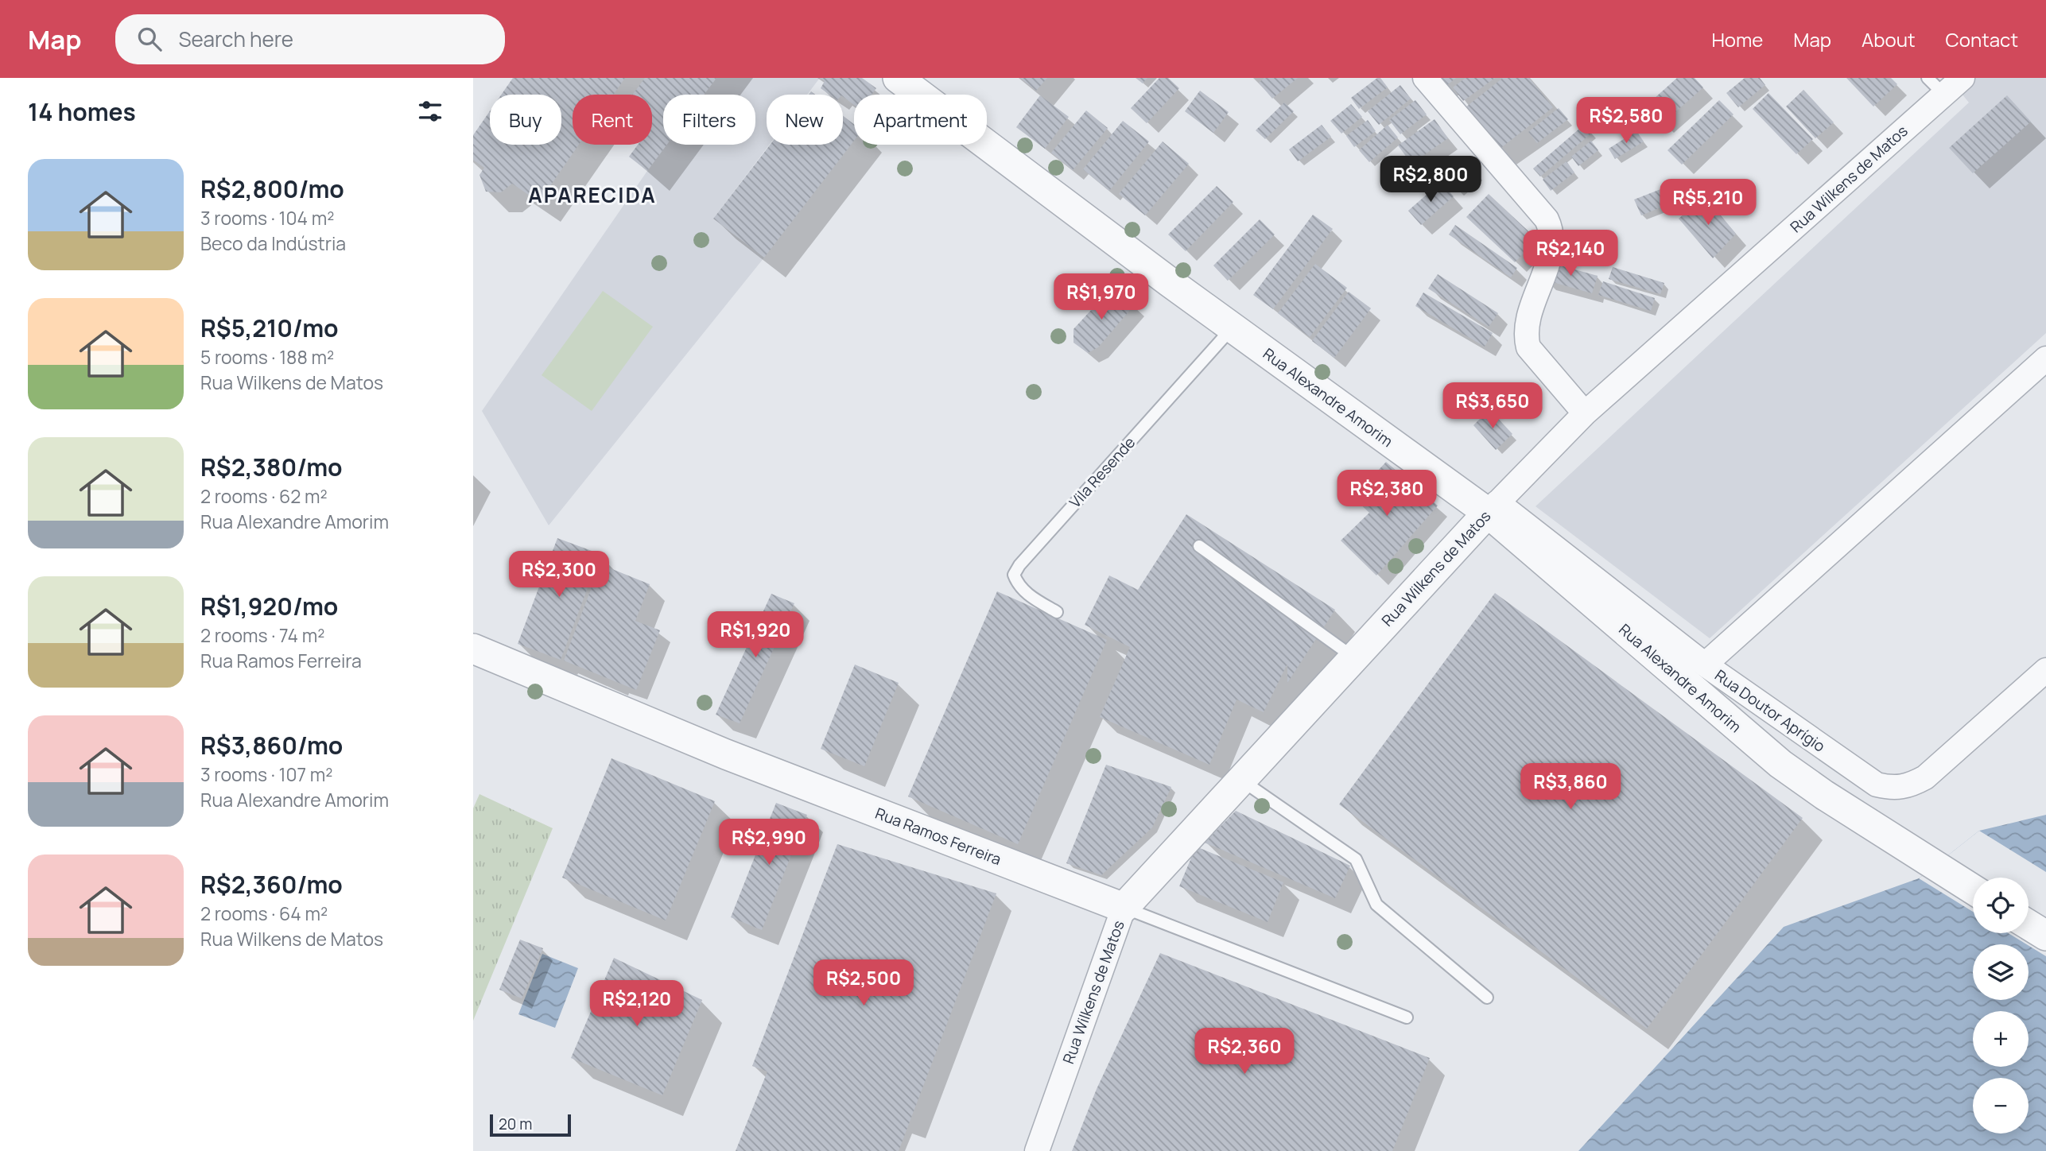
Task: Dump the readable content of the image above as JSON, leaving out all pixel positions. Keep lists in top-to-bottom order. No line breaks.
{"streets":{"street":["Rua Wilkens de Matos","Rua Alexandre Amorim","Rua Doutor Aprígio","Rua Ramos Ferreira"],"lane":["Vila Resende"]},"crossings":[["Rua Wilkens de Matos","Rua Alexandre Amorim"],["Rua Wilkens de Matos","Rua Doutor Aprígio"],["Rua Wilkens de Matos","Rua Ramos Ferreira"],["Rua Alexandre Amorim","Vila Resende"],["Rua Alexandre Amorim","Rua Doutor Aprígio"]],"districts":["APARECIDA"],"scale_bar":"20 m","page":{"header":"Map","search":"Search here","nav":["Home","Map","About","Contact"],"heading":"14 homes","chip":["Buy","Rent","Filters","New","Apartment"],"price":["R$2,580","R$2,800","R$5,210","R$2,140","R$1,970","R$3,650","R$2,380","R$2,300","R$1,920","R$3,860","R$2,990","R$2,500","R$2,120","R$2,360"],"list":[{"name":"R$2,800/mo","note":"3 rooms · 104 m² · Beco da Indústria"},{"name":"R$5,210/mo","note":"5 rooms · 188 m² · Rua Wilkens de Matos"},{"name":"R$2,380/mo","note":"2 rooms · 62 m² · Rua Alexandre Amorim"},{"name":"R$1,920/mo","note":"2 rooms · 74 m² · Rua Ramos Ferreira"},{"name":"R$3,860/mo","note":"3 rooms · 107 m² · Rua Alexandre Amorim"},{"name":"R$2,360/mo","note":"2 rooms · 64 m² · Rua Wilkens de Matos"}],"map_buttons":["+","−"],"scale":"20 m"}}
